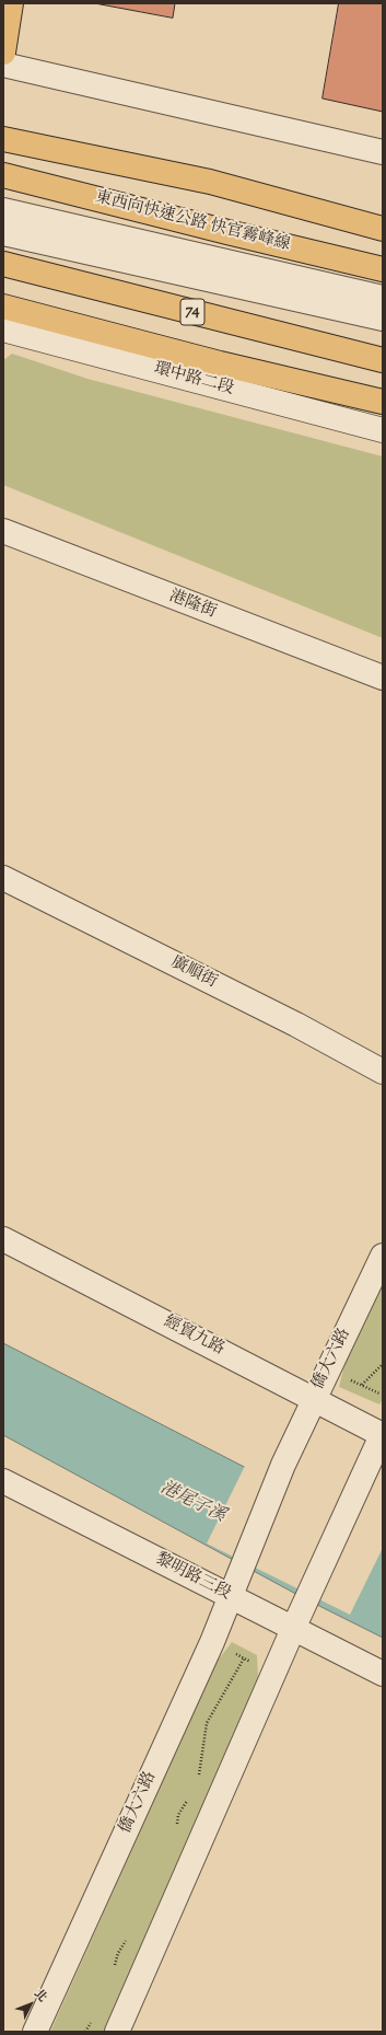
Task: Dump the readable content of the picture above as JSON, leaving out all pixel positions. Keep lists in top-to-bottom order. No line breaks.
{"streets":{"main road":["東西向快速公路 快官霧峰線","74"],"street":["環中路二段","港隆街","廣順街","經貿九路","僑大六路","黎明路三段"]},"crossings":[["經貿九路","僑大六路"],["僑大六路","黎明路三段"]],"water":["港尾子溪"],"north":"top right"}
